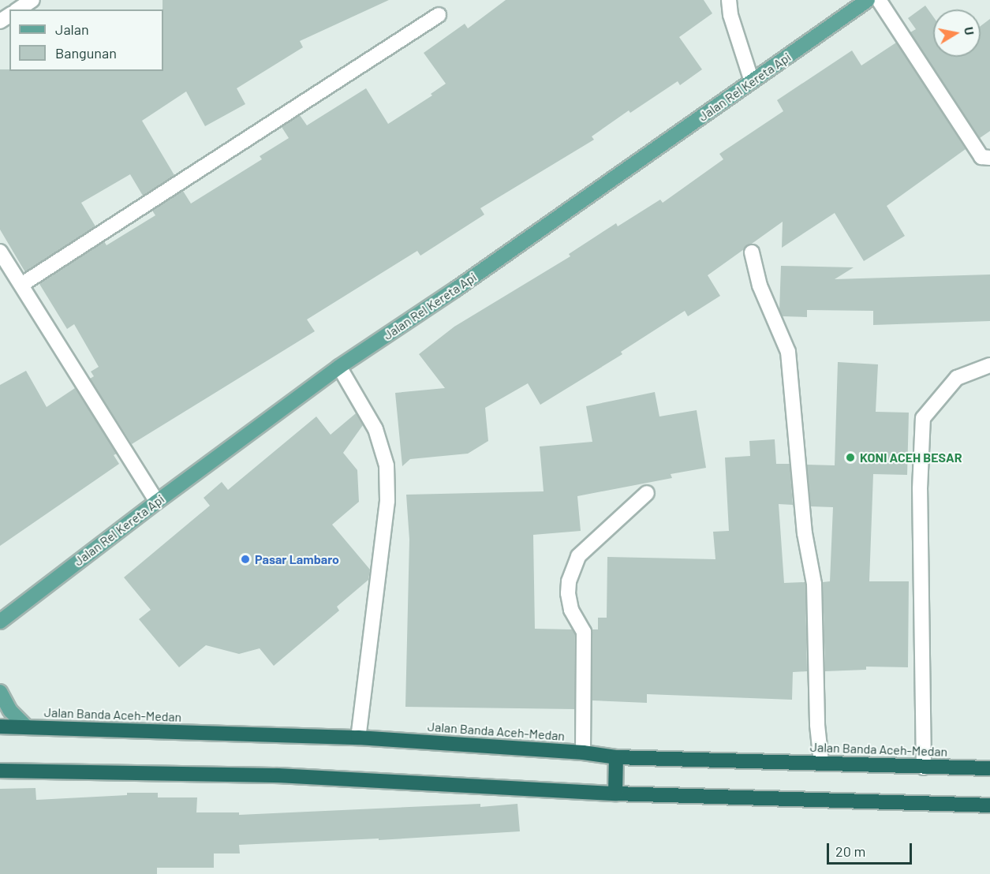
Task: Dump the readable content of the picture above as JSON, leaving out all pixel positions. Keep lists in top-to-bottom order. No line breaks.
{"streets":{"highway":["Jalan Banda Aceh-Medan"],"main road":["Jalan Rel Kereta Api"]},"places":["KONI ACEH BESAR","Pasar Lambaro"],"legend":["Jalan","Bangunan"],"scale_bar":"20 m","north":"right"}
